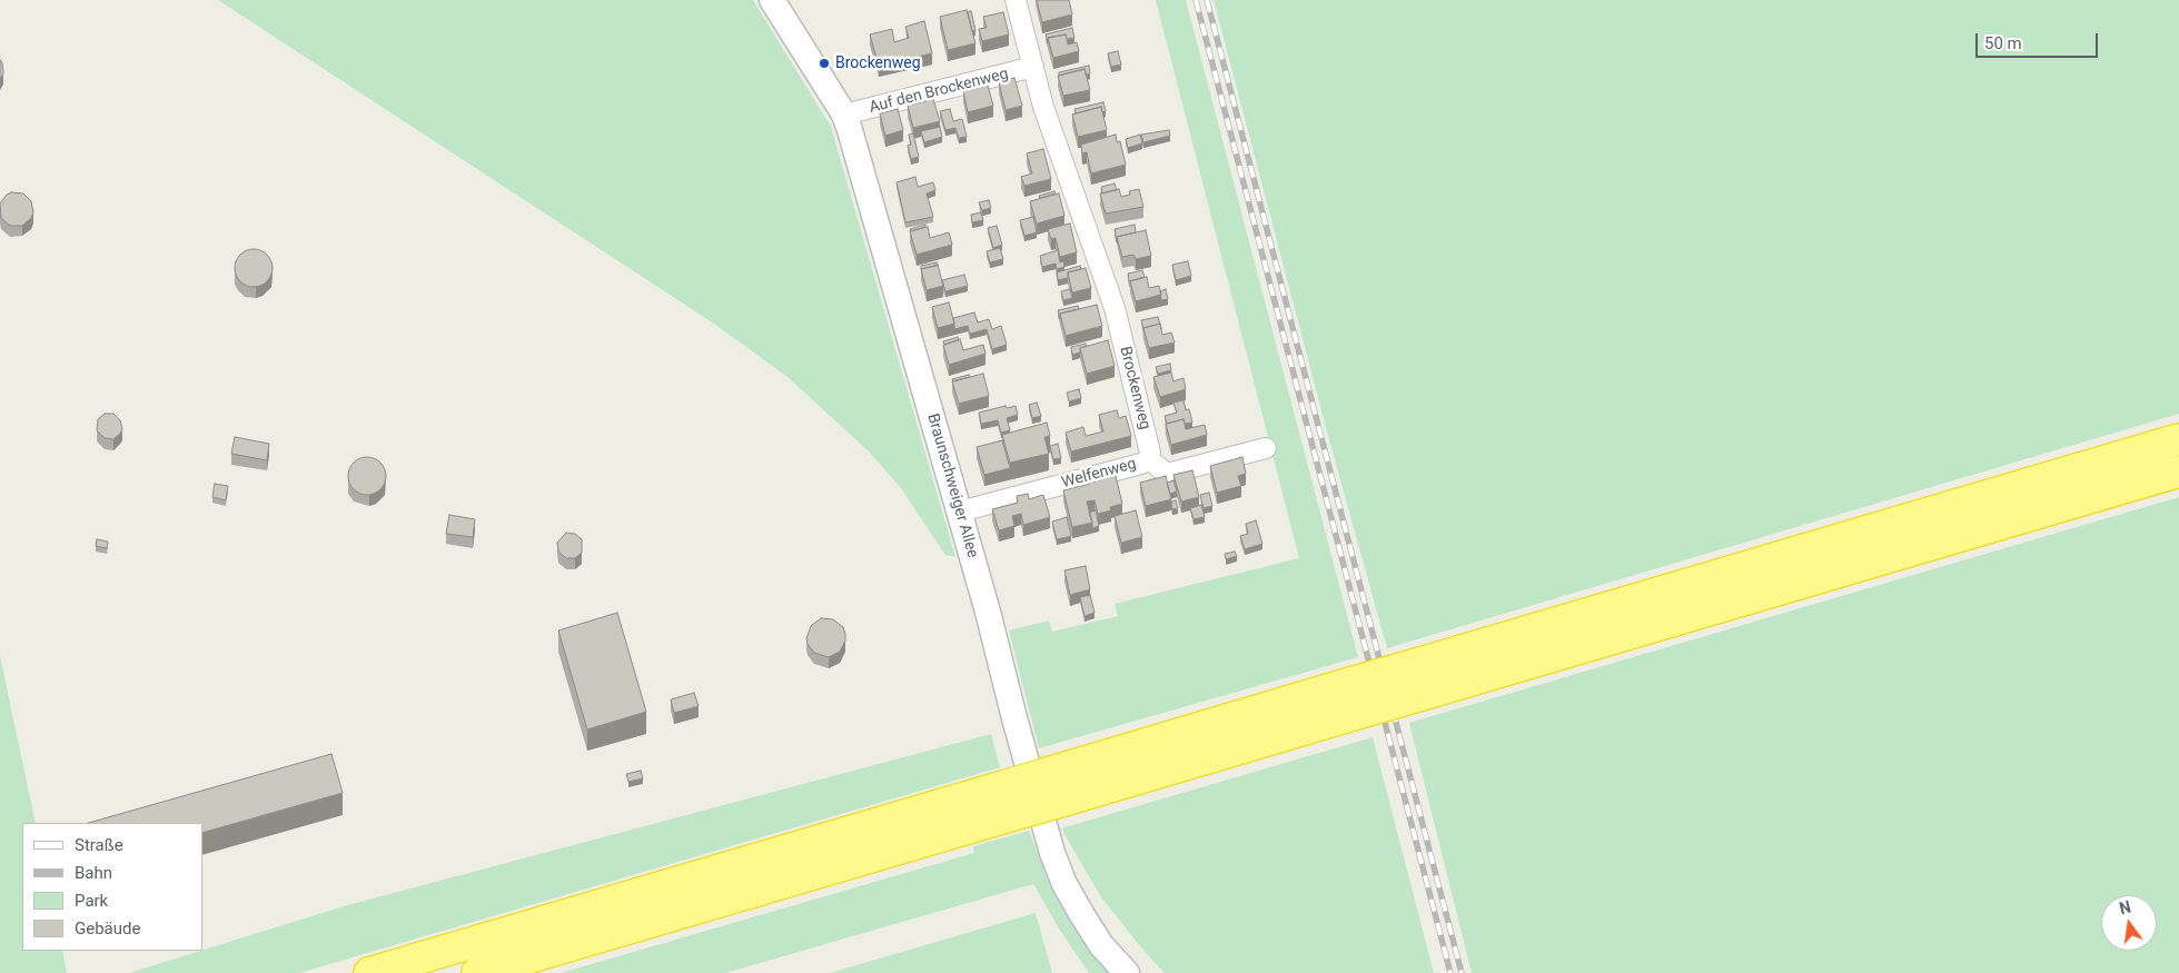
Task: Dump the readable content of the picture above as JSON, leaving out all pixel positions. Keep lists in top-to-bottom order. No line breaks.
{"streets":{"street":["Auf den Brockenweg","Brockenweg","Welfenweg","Braunschweiger Allee"]},"crossings":[["Auf den Brockenweg","Brockenweg"],["Auf den Brockenweg","Braunschweiger Allee"],["Brockenweg","Welfenweg"],["Welfenweg","Braunschweiger Allee"]],"places":["Brockenweg"],"legend":["Straße","Bahn","Park","Gebäude"],"scale_bar":"50 m","north":"top"}
